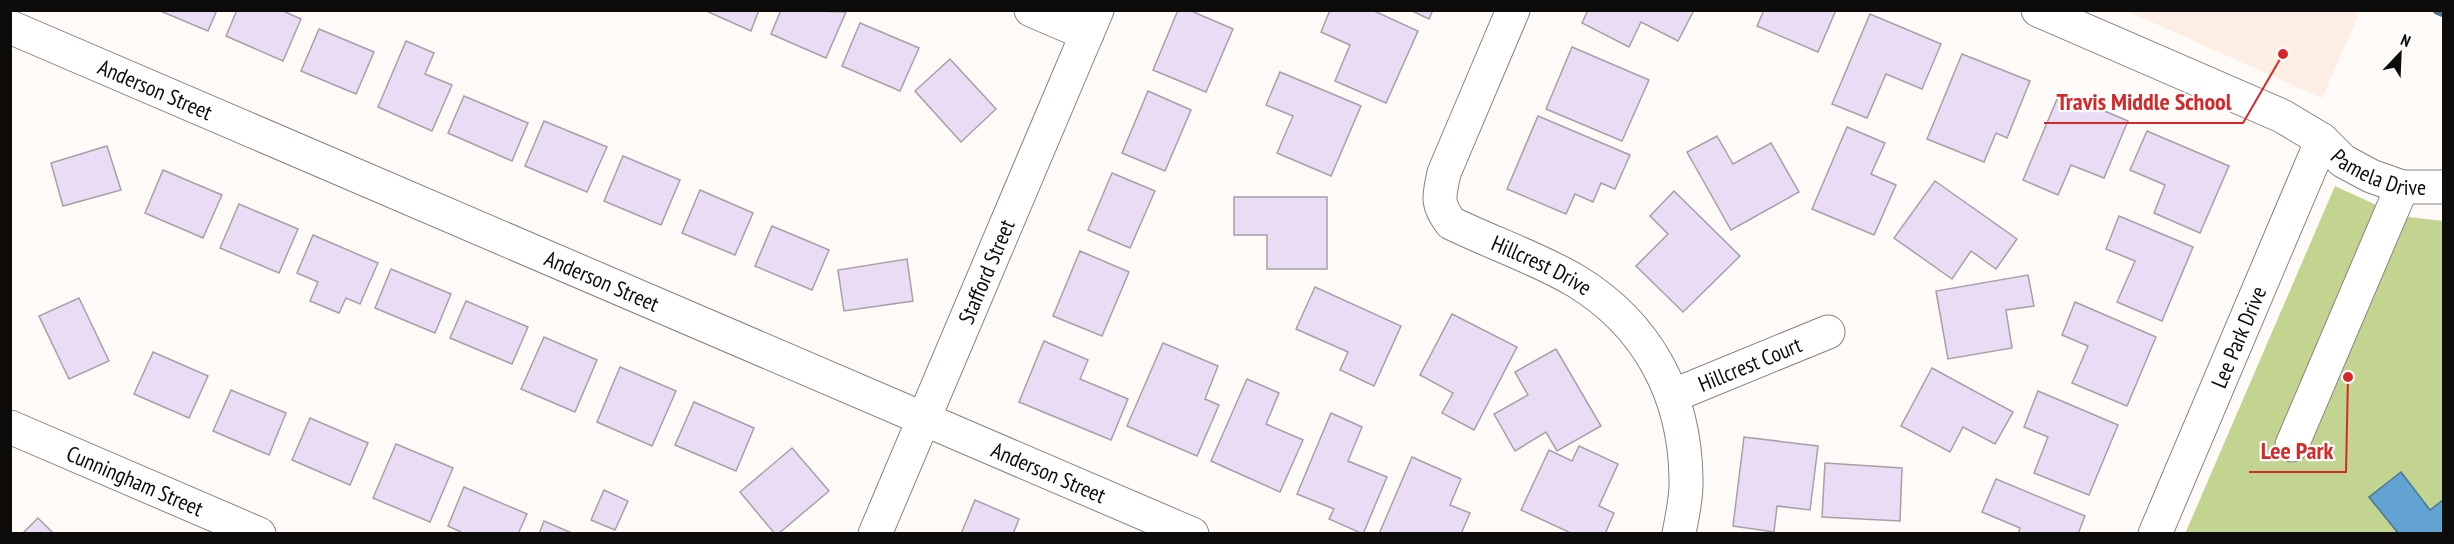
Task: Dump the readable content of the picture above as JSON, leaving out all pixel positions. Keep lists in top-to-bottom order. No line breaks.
{"streets":{"street":["Anderson Street","Pamela Drive","Hillcrest Drive","Stafford Street","Lee Park Drive","Hillcrest Court","Cunningham Street"]},"crossings":[["Anderson Street","Stafford Street"],["Pamela Drive","Lee Park Drive"],["Hillcrest Drive","Hillcrest Court"]],"places":["Travis Middle School","Lee Park"],"north":"top right"}
